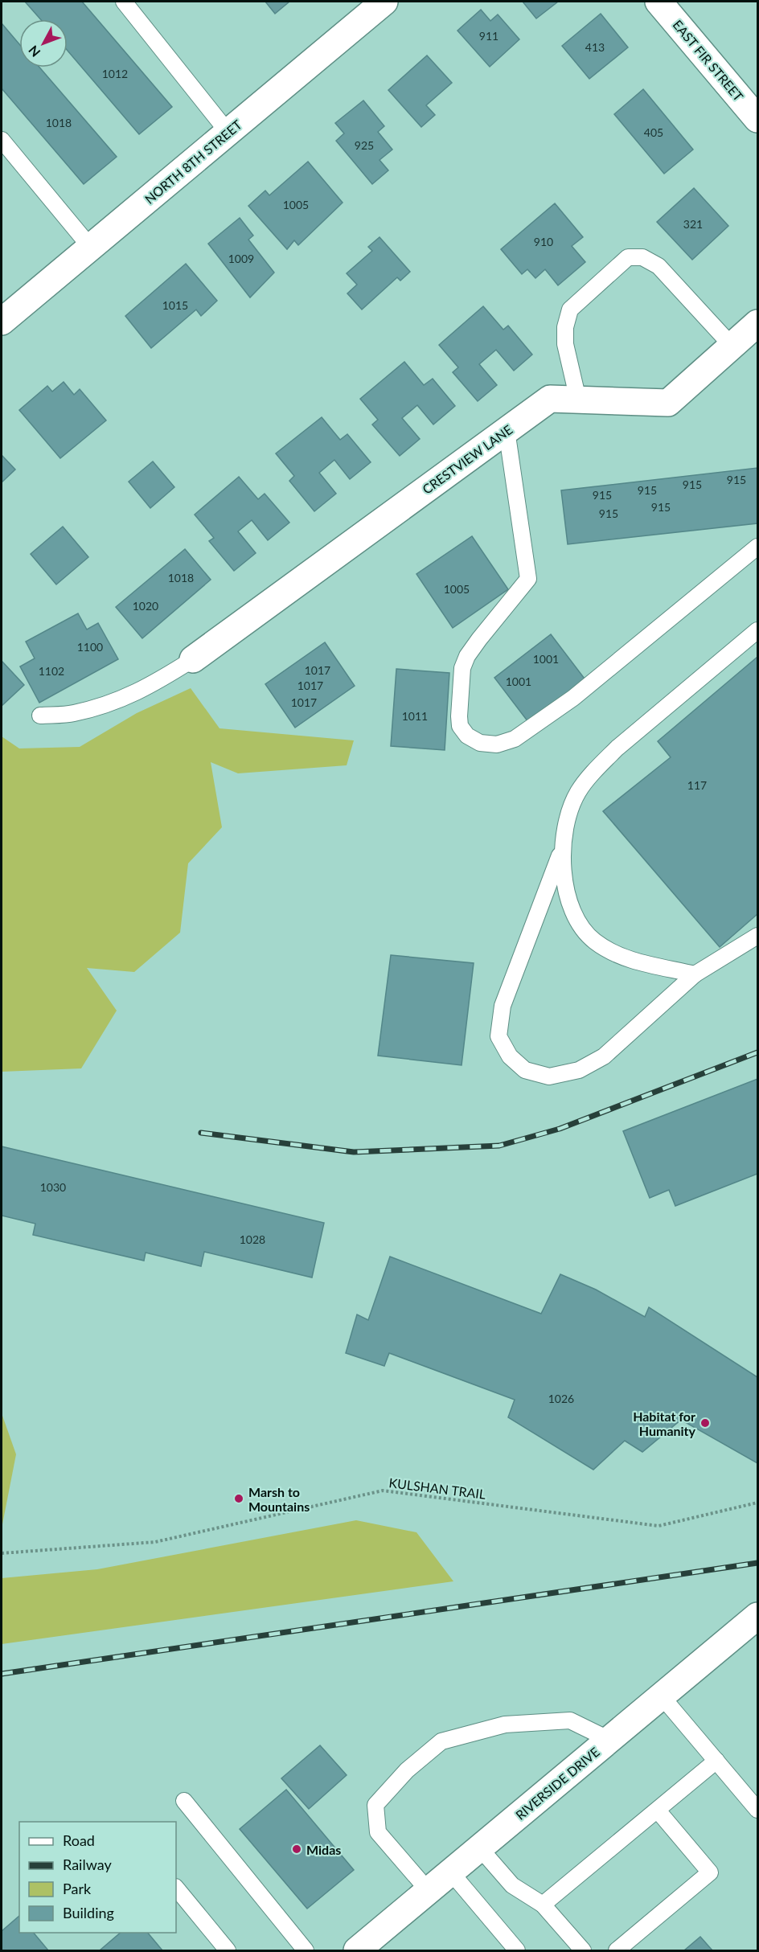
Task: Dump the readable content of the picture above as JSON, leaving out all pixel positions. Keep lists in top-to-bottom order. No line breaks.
{"streets":{"street":["EAST FIR STREET","NORTH 8TH STREET","CRESTVIEW LANE","RIVERSIDE DRIVE"],"path":["KULSHAN TRAIL"]},"places":["Habitat for Humanity","Marsh to Mountains","Midas"],"house_numbers":["911","413","1012","1018","405","925","1005","321","910","1009","1015","915","915","915","915","915","915","1018","1005","1020","1100","1001","1017","1102","1001","1017","1017","1011","117","1030","1028","1026"],"legend":["Road","Railway","Park","Building"],"north":"bottom left"}
